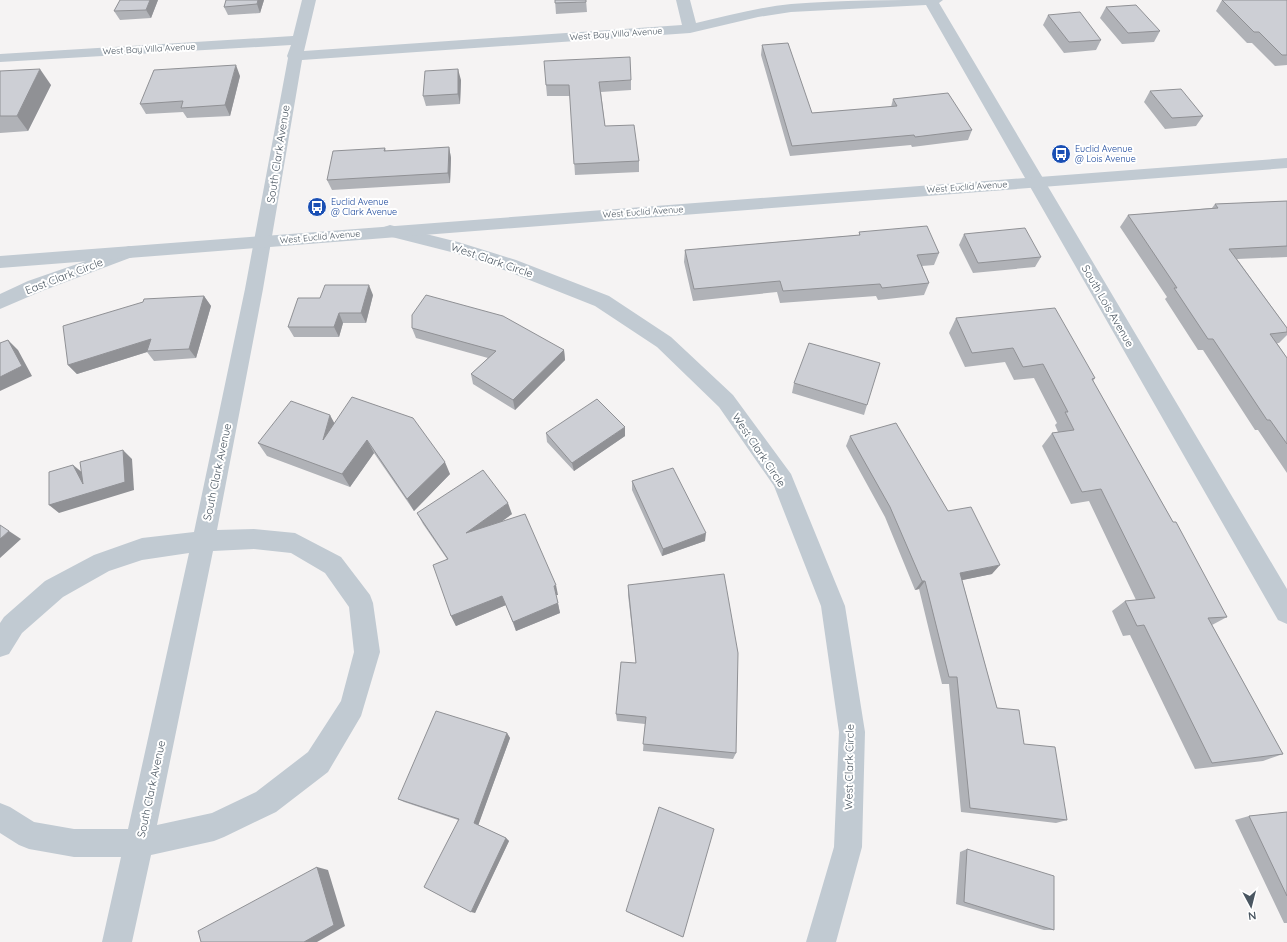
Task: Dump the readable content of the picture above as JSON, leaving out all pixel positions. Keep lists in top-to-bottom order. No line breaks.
{"streets":{"street":["West Bay Villa Avenue","South Clark Avenue","West Euclid Avenue","West Clark Circle","East Clark Circle","South Lois Avenue"]},"crossings":[["West Bay Villa Avenue","South Clark Avenue"],["West Bay Villa Avenue","South Lois Avenue"],["South Clark Avenue","West Euclid Avenue"],["West Euclid Avenue","West Clark Circle"],["West Euclid Avenue","East Clark Circle"],["West Euclid Avenue","South Lois Avenue"]],"places":{"bus stop":["Euclid Avenue @ Lois Avenue","Euclid Avenue @ Clark Avenue"]},"north":"bottom"}
